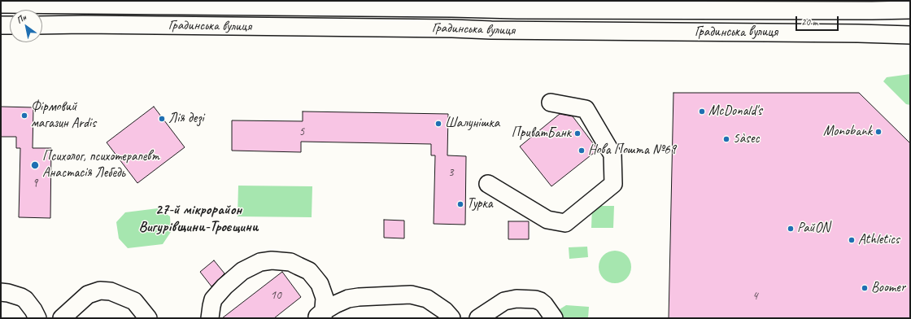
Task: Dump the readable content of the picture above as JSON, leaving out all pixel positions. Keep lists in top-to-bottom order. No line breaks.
{"streets":{"street":["Градинська вулиця"]},"districts":["27-й мікрорайон Вигурівщини-Троєщини"],"places":["McDonald's","Фірмовий магазин Ardis","Лія дезі","Шалунішка","Monobank","ПриватБанк","5àsec","Нова Пошта №69","Психолог, психотерапевт Анастасія Лебедь","Турка","РайON","Athletics","Boomer"],"house_numbers":["5","3","9","10","4"],"scale_bar":"20 m","north":"top left"}
